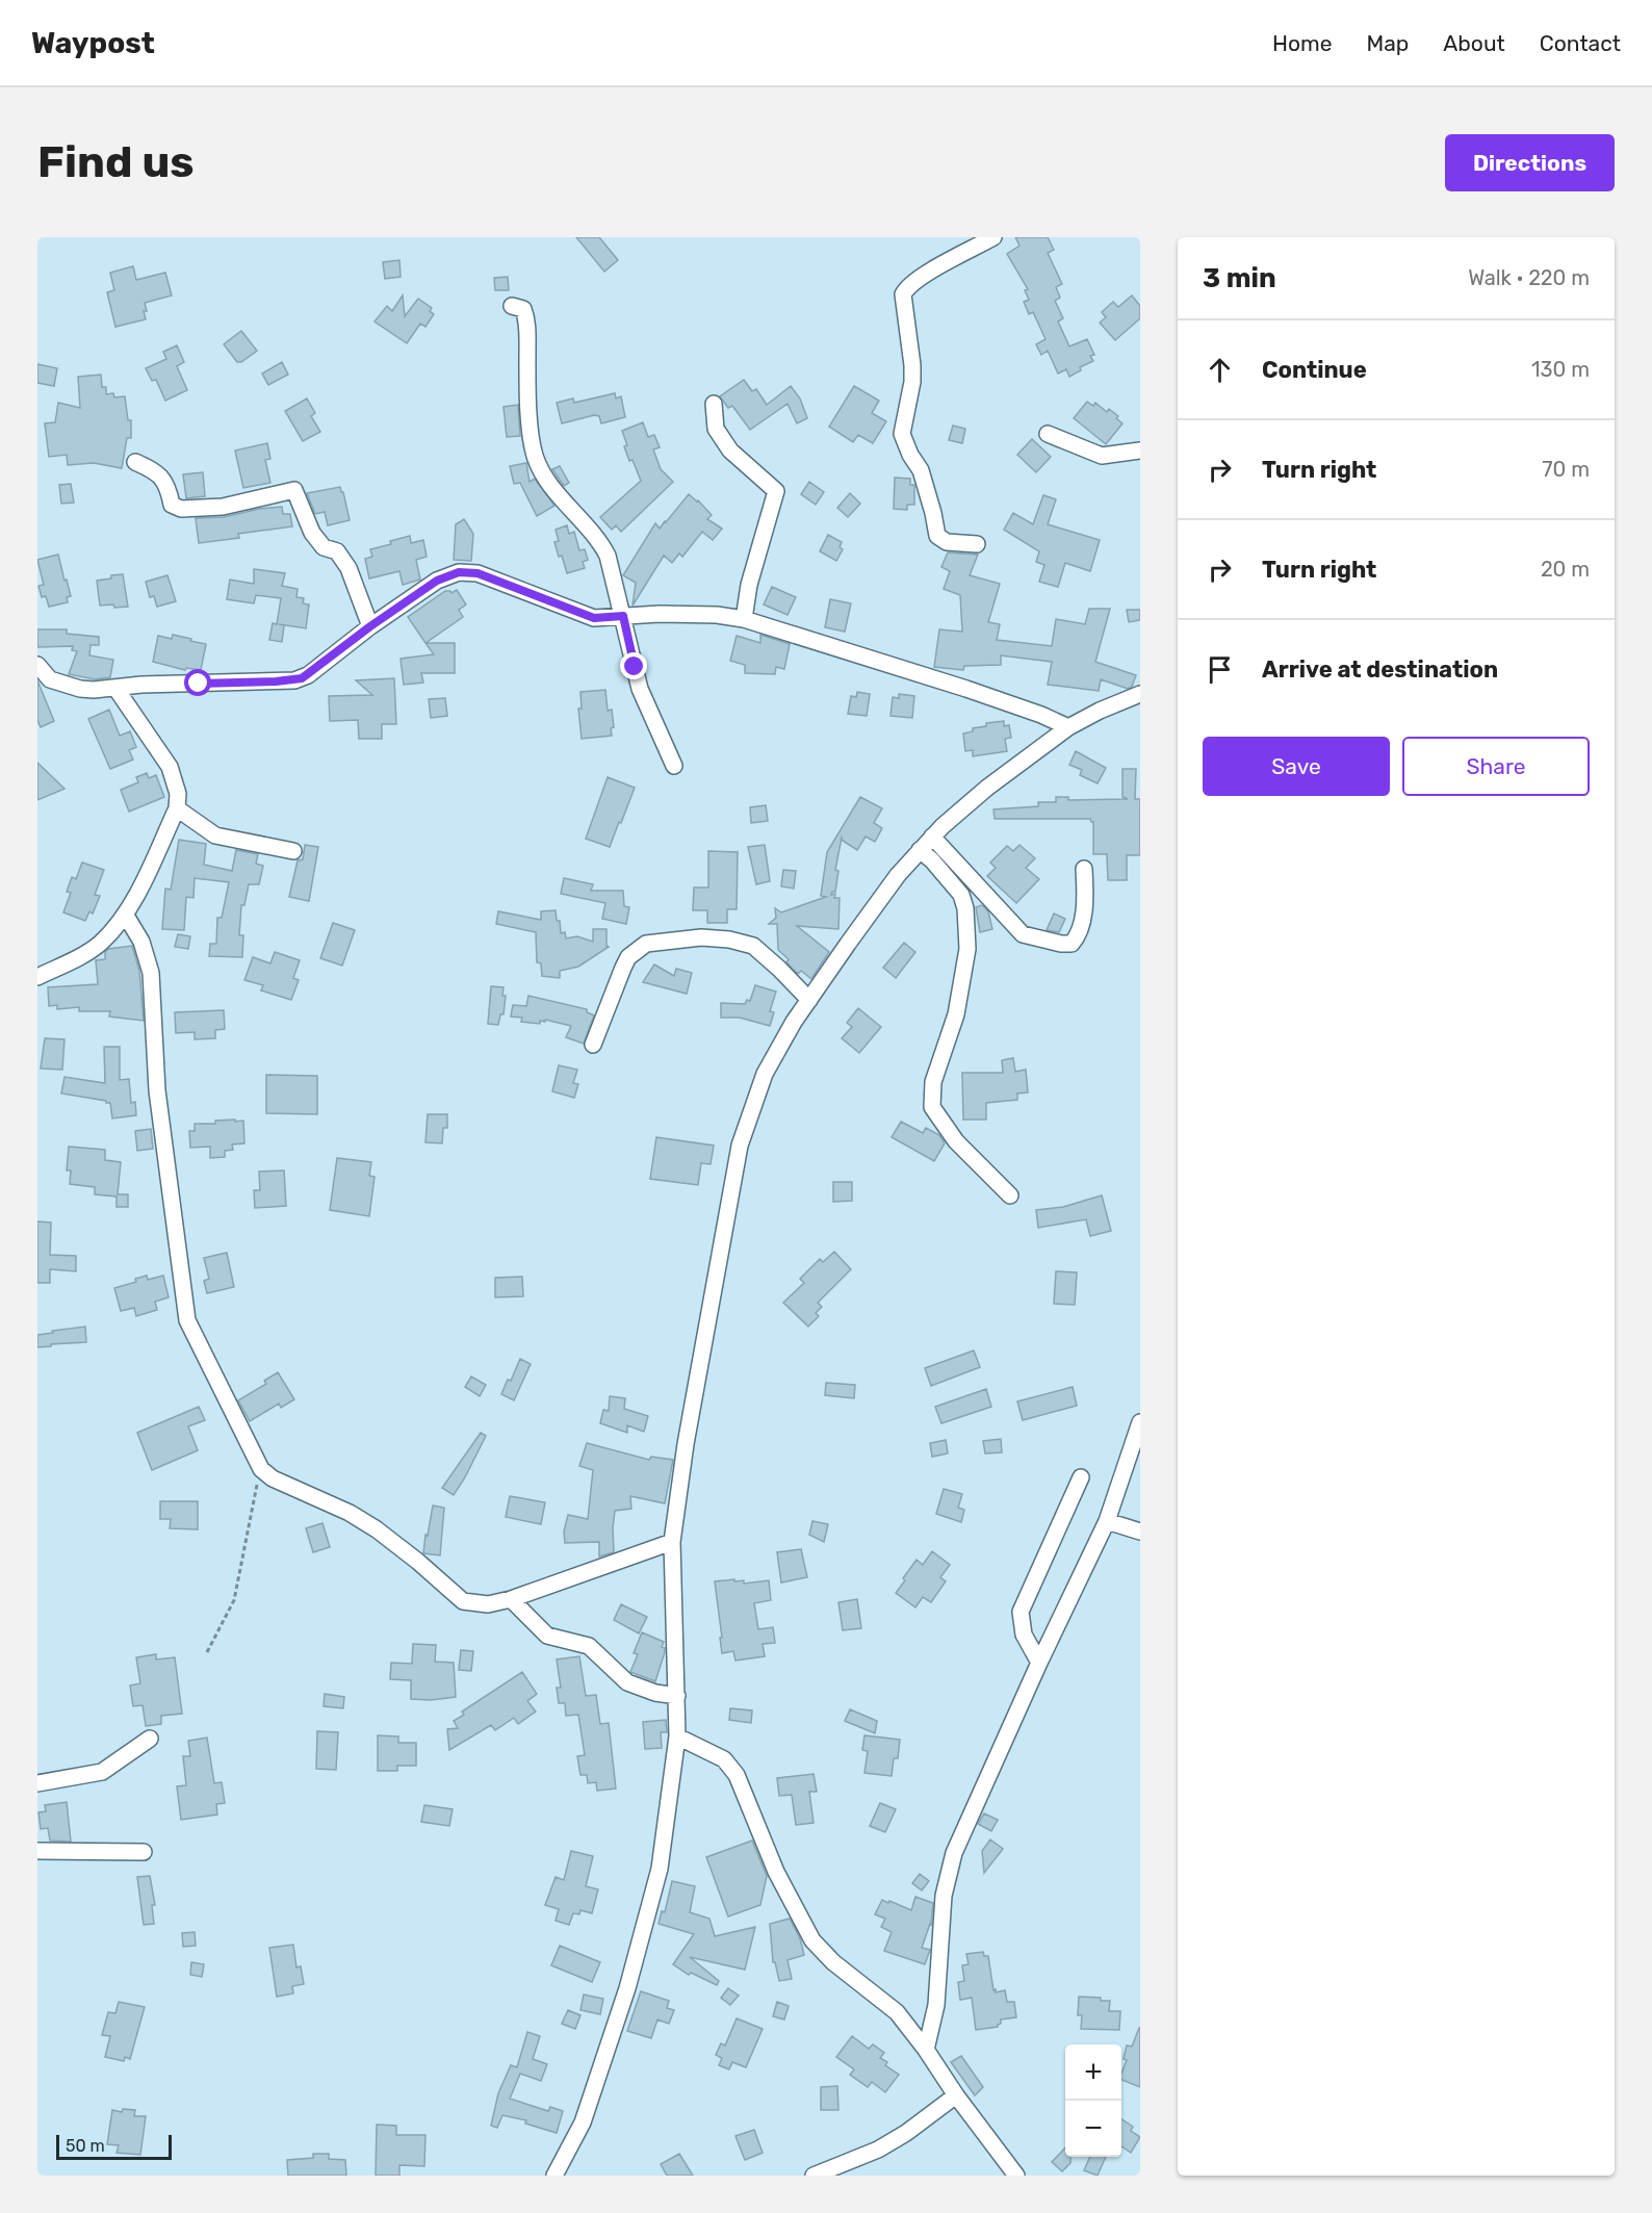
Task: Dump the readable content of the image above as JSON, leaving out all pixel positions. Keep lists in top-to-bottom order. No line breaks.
{"scale_bar":"50 m","page":{"header":"Waypost","nav":["Home","Map","About","Contact"],"buttons":["Directions",["Save","Share"]],"title":"Find us","heading":["3 min","Walk · 220 m"],"list":[["Continue","130 m"],["Turn right","70 m"],["Turn right","20 m"],"Arrive at destination"],"map_buttons":["+","−"],"scale":"50 m"}}
